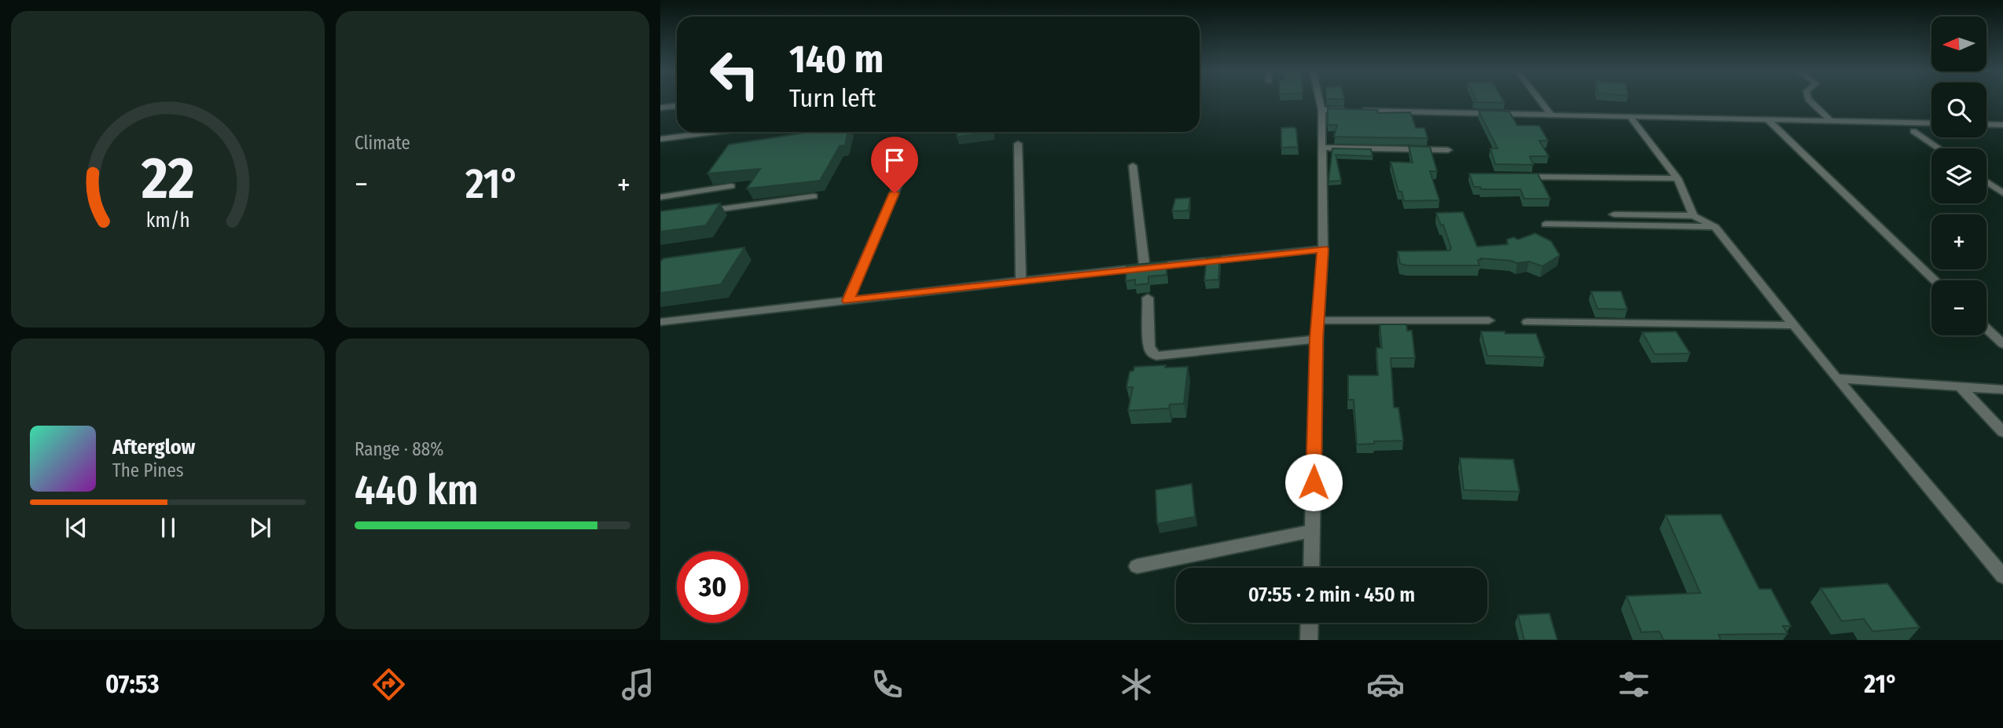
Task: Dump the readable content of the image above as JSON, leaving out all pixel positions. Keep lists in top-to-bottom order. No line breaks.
{"north":"left","page":{"tile":["Climate",["Range · 88%","440 km"]],"map_buttons":["+","−"],"turn":["140 m","Turn left"],"heat":["−","21°","+"],"song":["Afterglow","The Pines"],"limit":"30","trip":"07:55 · 2 min · 450 m","tabs":["07:53","21°"],"gauge":["22","km/h"]}}
